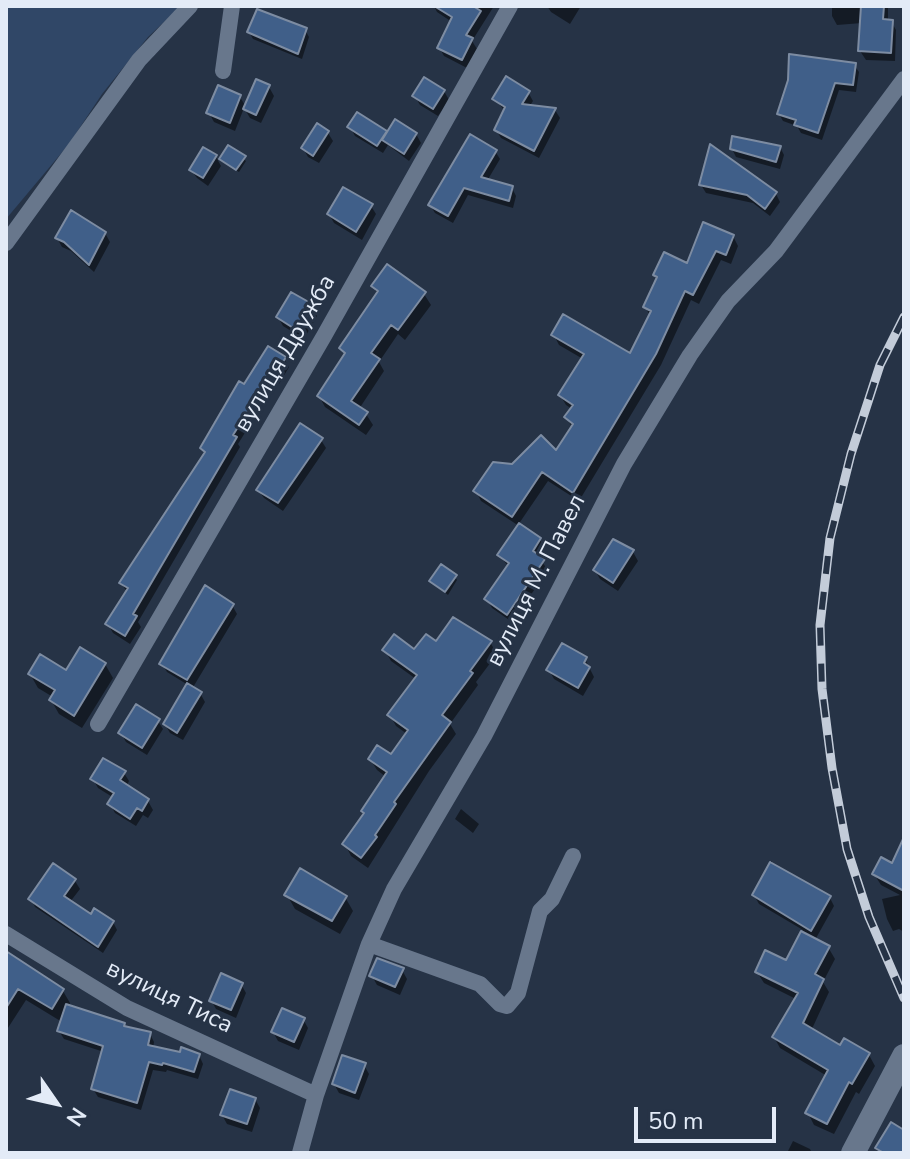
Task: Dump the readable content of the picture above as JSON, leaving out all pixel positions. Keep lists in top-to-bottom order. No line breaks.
{"streets":{"street":["вулиця Дружба","вулиця М. Павел","вулиця Тиса"]},"crossings":[["вулиця М. Павел","вулиця Тиса"]],"scale_bar":"50 m","north":"bottom right"}
